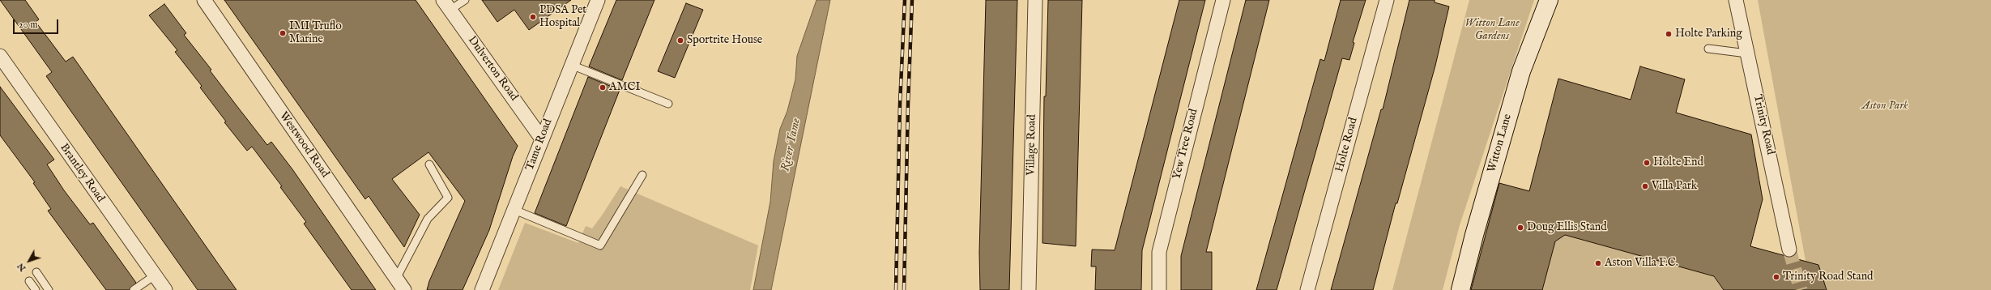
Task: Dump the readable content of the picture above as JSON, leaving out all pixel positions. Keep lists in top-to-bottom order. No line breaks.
{"streets":{"main road":["Witton Lane"],"street":["Dulverton Road","Trinity Road","Yew Tree Road","Westwood Road","Tame Road","Village Road","Holte Road","Brantley Road"]},"crossings":[["Dulverton Road","Tame Road"]],"water":["River Tame"],"parks":["Witton Lane Gardens","Aston Park"],"places":["PDSA Pet Hospital","IMI Truflo Marine","Holte Parking","Sportrite House","AMCI","Holte End","Villa Park","Doug Ellis Stand","Aston Villa F.C.","Trinity Road Stand"],"scale_bar":"20 m","north":"bottom left"}
